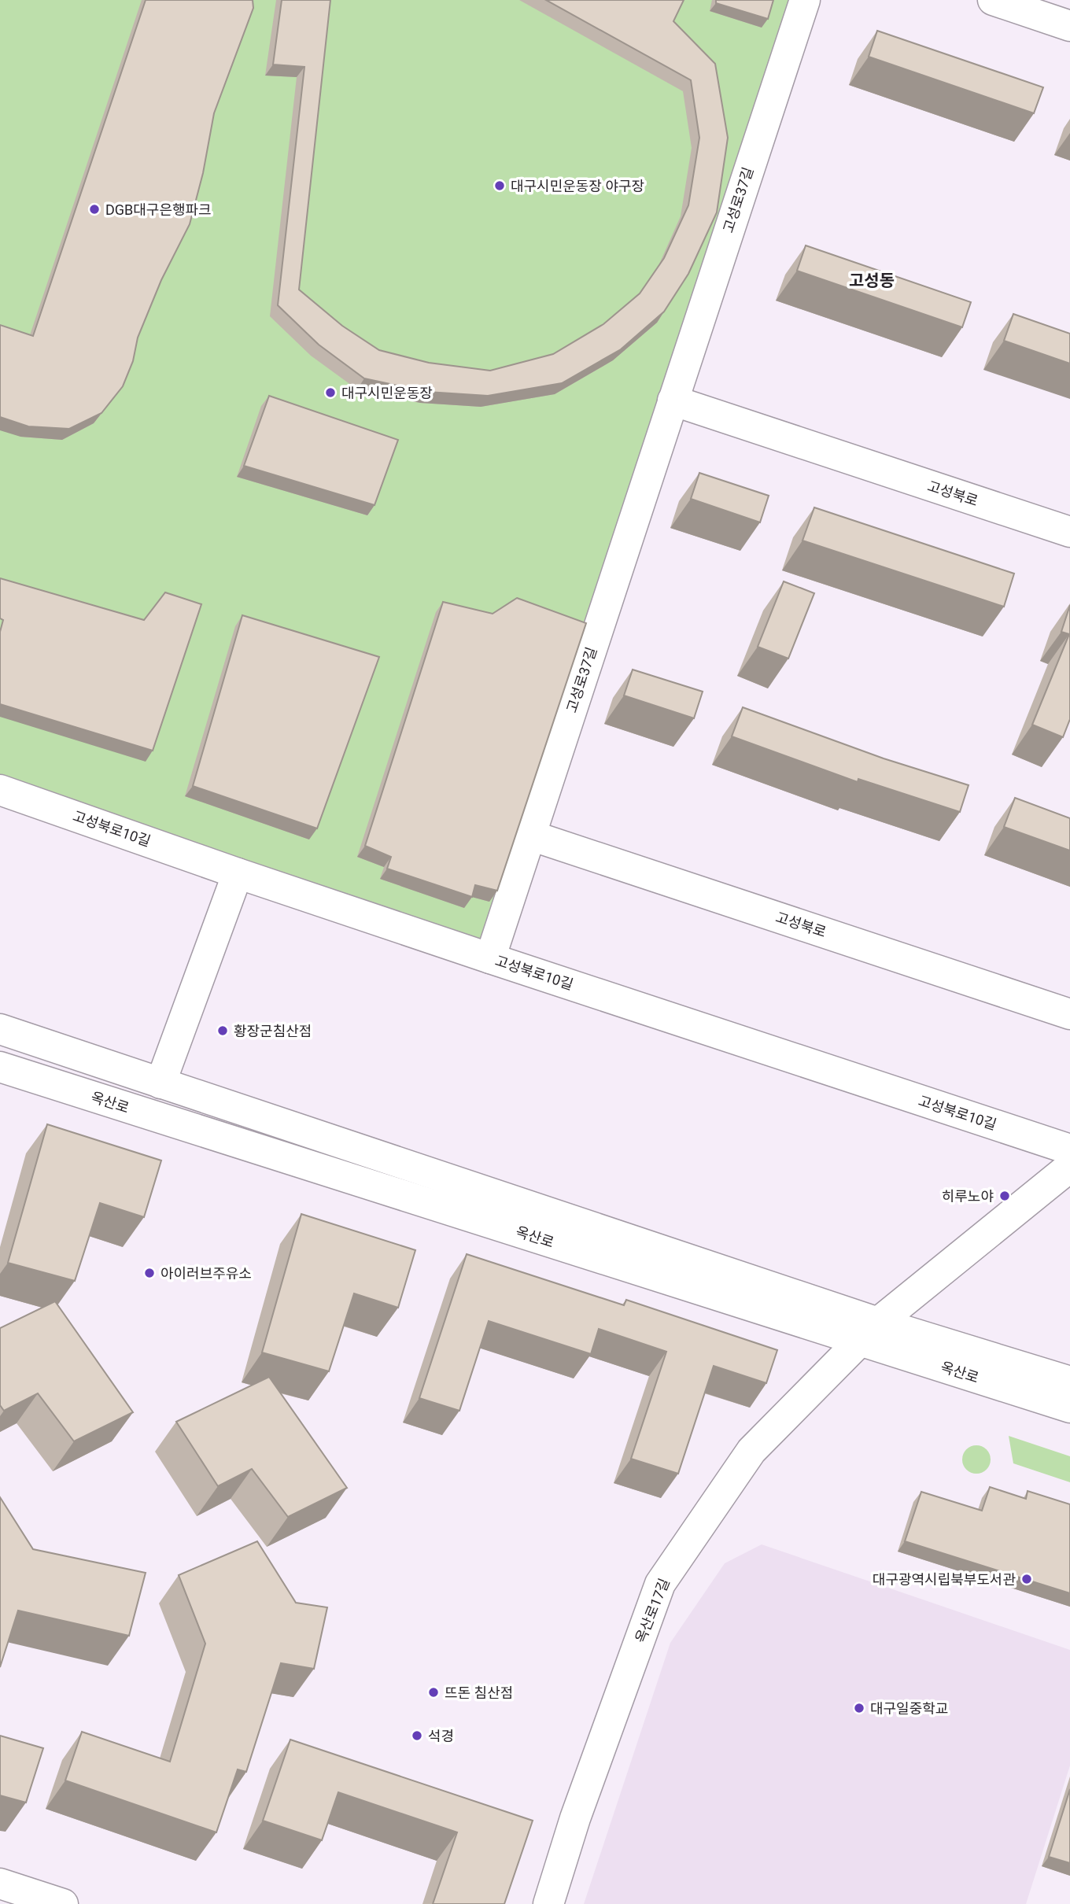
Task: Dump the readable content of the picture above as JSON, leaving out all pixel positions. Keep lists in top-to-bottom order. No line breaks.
{"streets":{"street":["고성로37길","고성북로","고성북로10길","옥산로","옥산로17길"]},"crossings":[["고성로37길","고성북로"],["고성로37길","고성북로10길"],["옥산로","옥산로17길"]],"districts":["고성동"],"places":["대구시민운동장 야구장","DGB대구은행파크","대구시민운동장","황장군침산점","히루노야","아이러브주유소","대구광역시립북부도서관","뜨돈 침산점","대구일중학교","석경"]}
